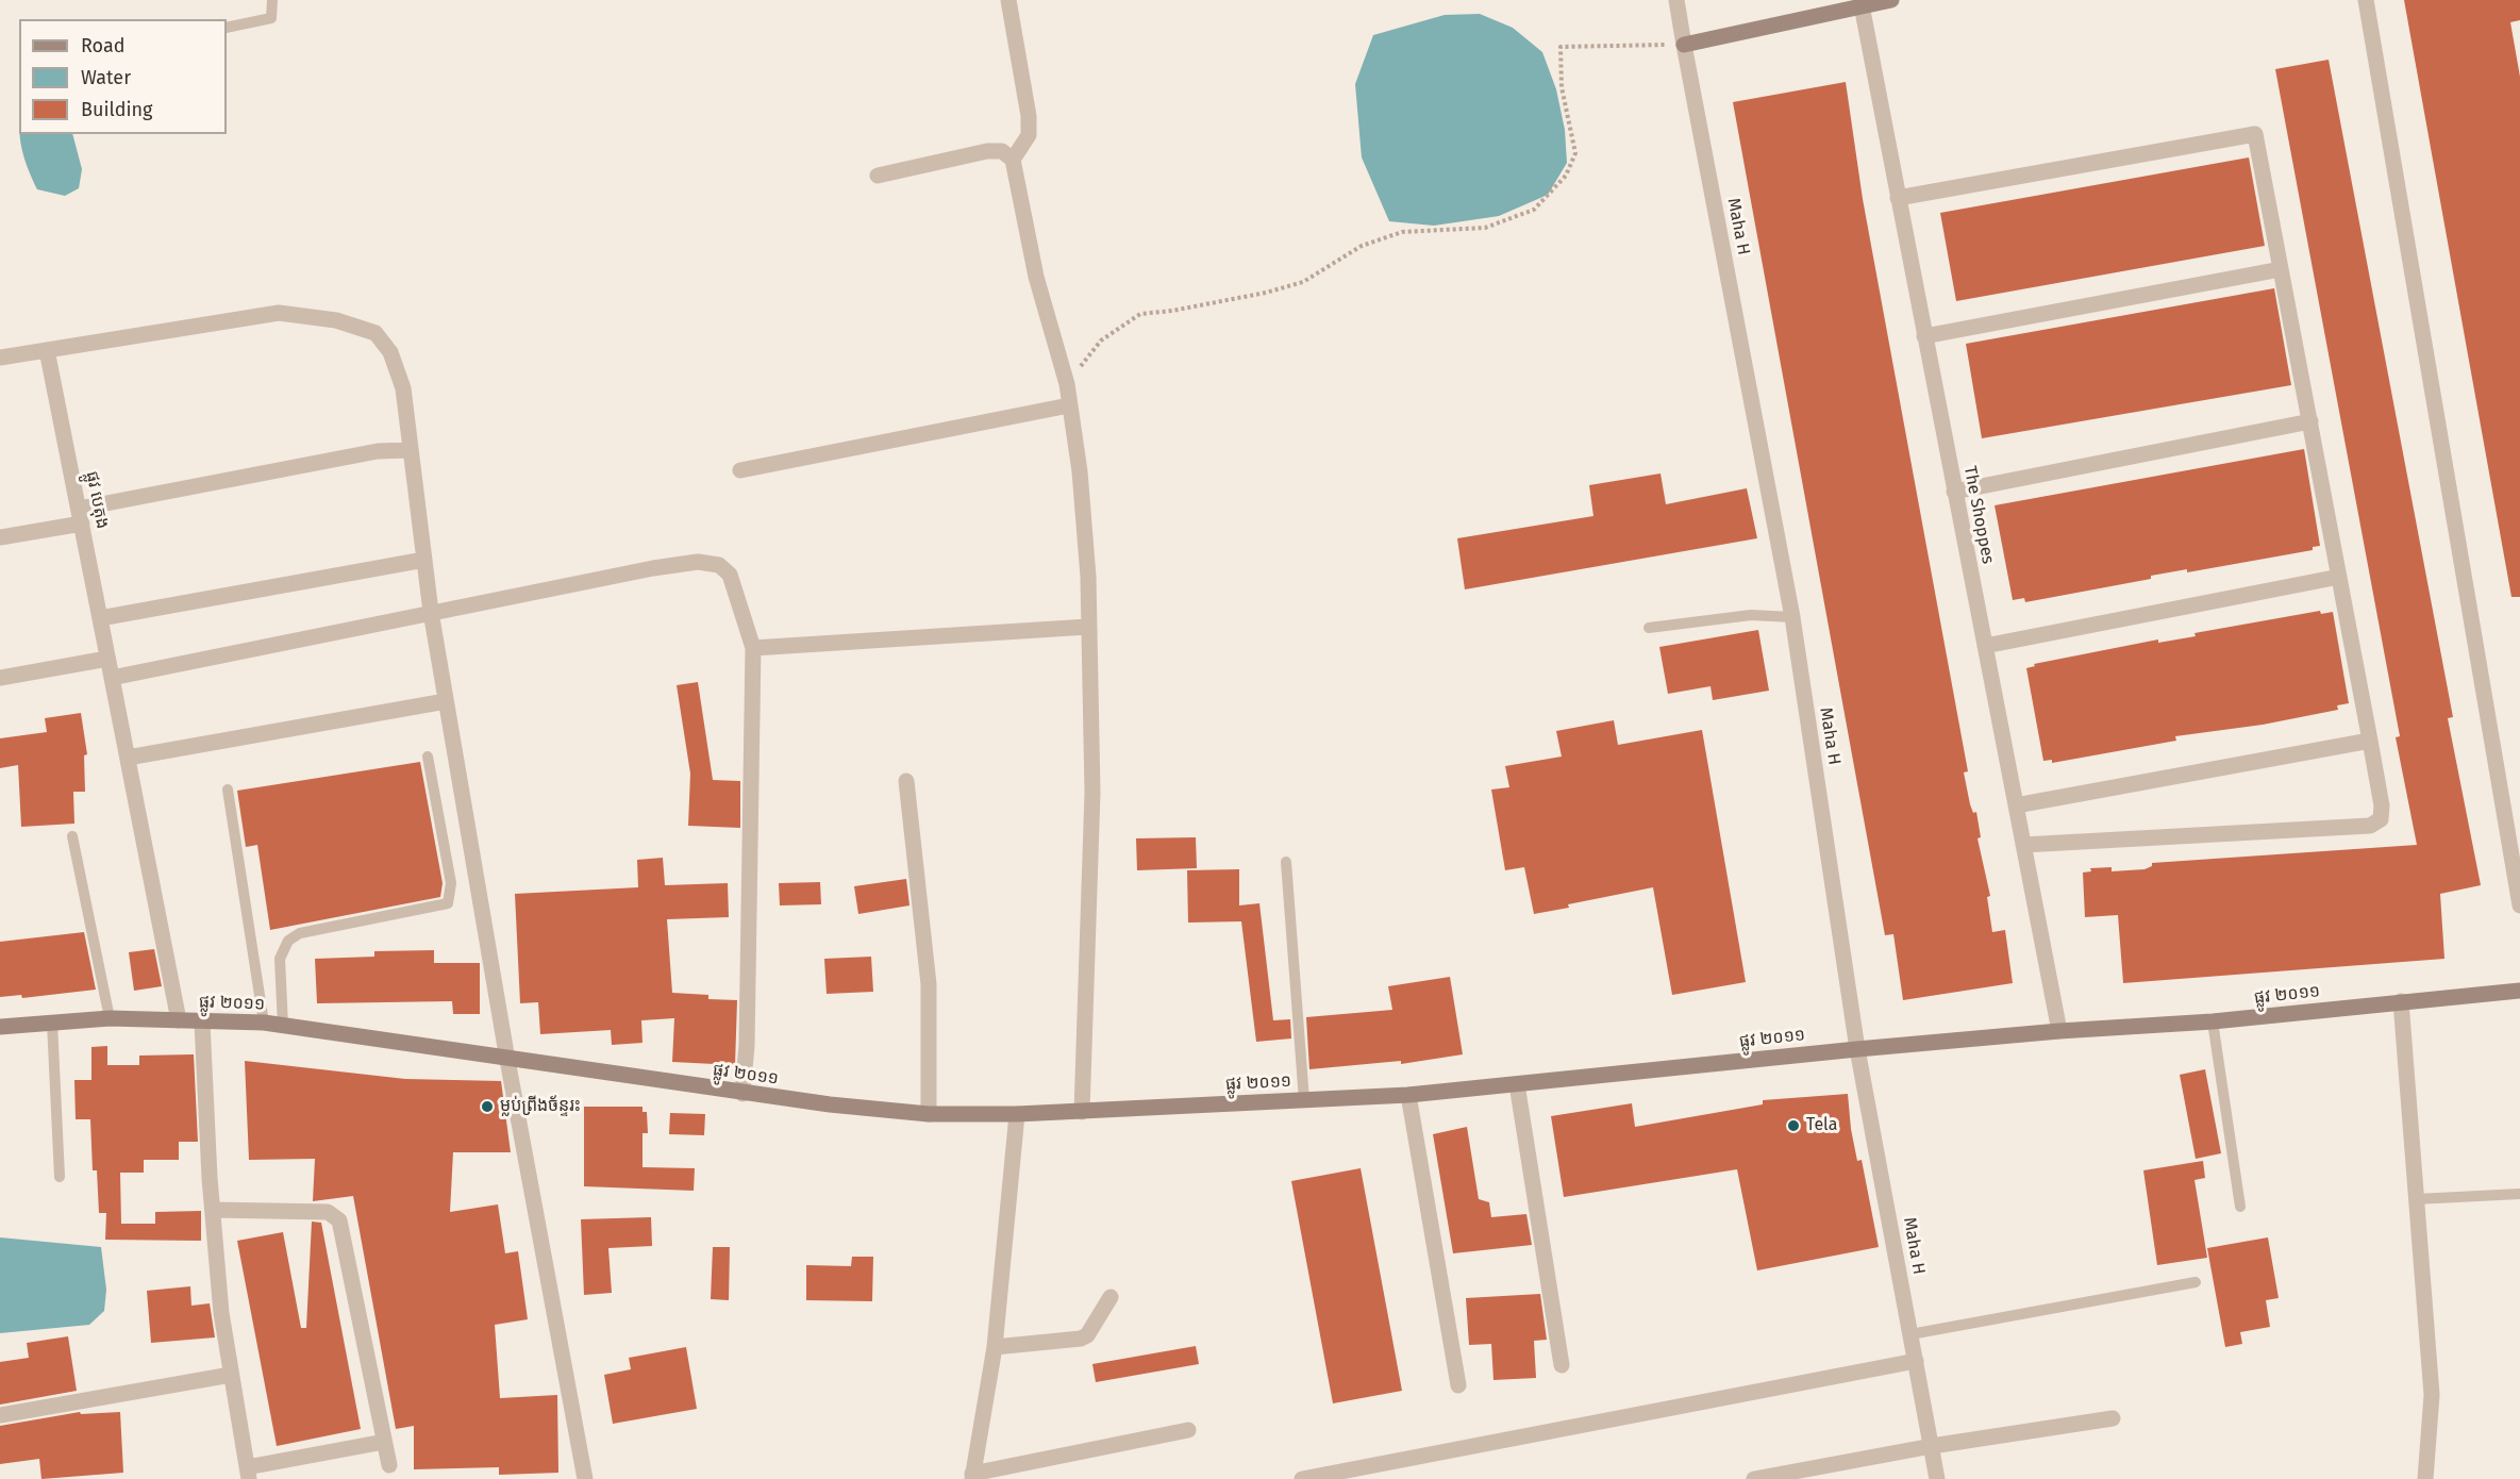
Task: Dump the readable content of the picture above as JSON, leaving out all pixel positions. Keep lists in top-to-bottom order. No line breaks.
{"streets":{"main road":["ផ្លូវ ២០១១"],"street":["Maha H","ផ្លូវ បេតុង","The Shoppes"]},"crossings":[["Maha H","ផ្លូវ ២០១១"],["ផ្លូវ បេតុង","ផ្លូវ ២០១១"],["The Shoppes","ផ្លូវ ២០១១"]],"places":["ម្លប់ព្រីងច័ន្ទរះ","Tela"],"legend":["Road","Water","Building"]}
